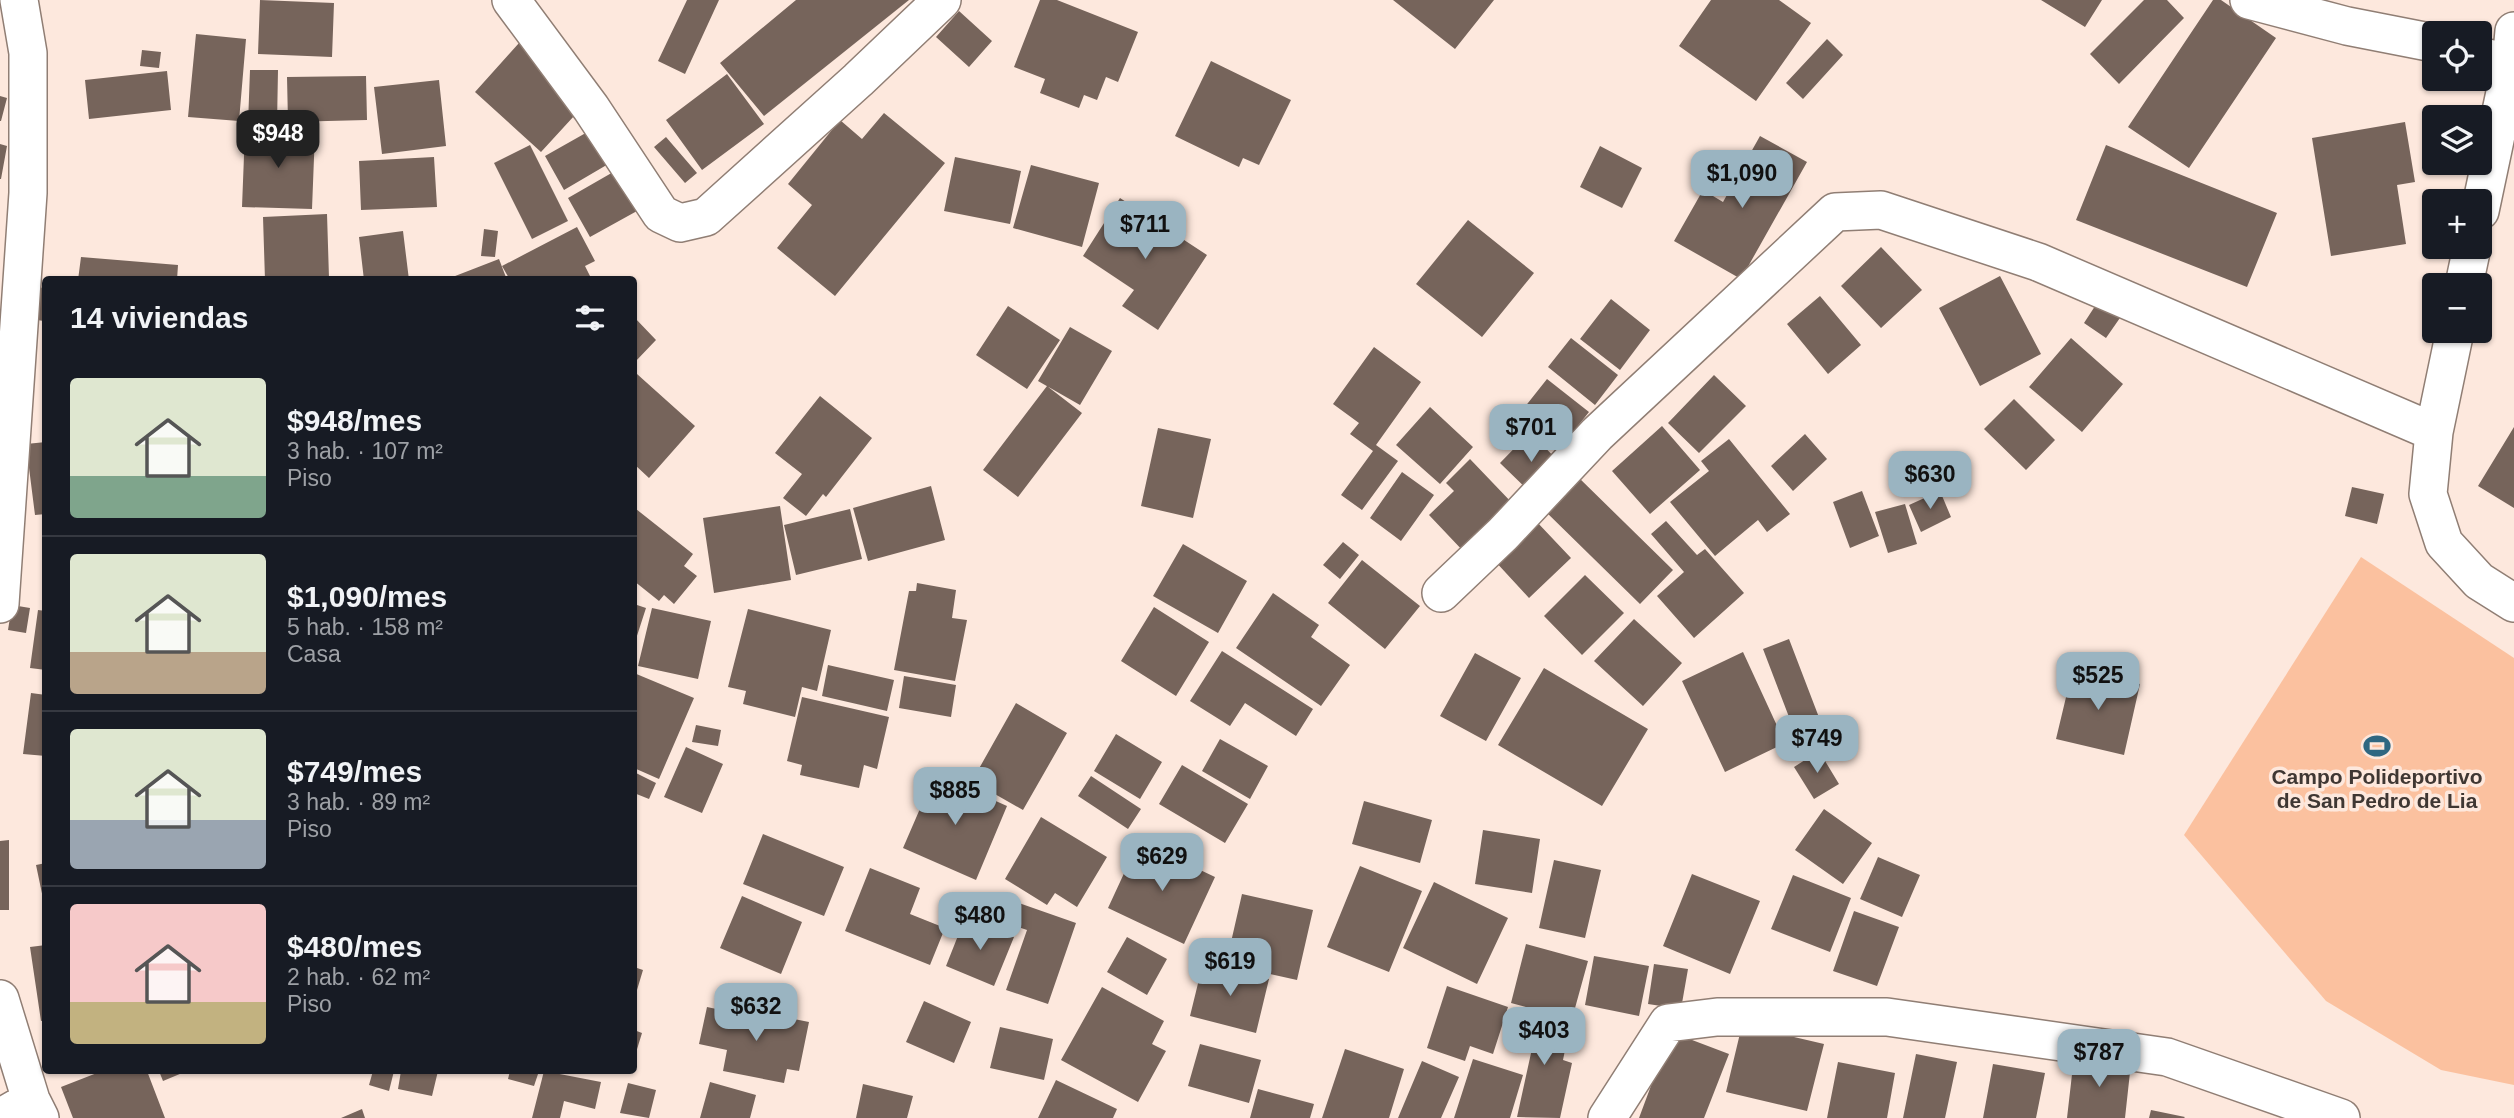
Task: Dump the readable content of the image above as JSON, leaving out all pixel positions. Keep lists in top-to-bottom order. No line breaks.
{"places":{"sports":["Campo Polideportivo de San Pedro de Lia"]},"page":{"map_buttons":["+","−"],"price":["$948","$1,090","$711","$701","$630","$525","$749","$885","$629","$480","$619","$632","$403","$787"],"heading":"14 viviendas","list":[{"name":"$948/mes","note":"3 hab. · 107 m² · Piso"},{"name":"$1,090/mes","note":"5 hab. · 158 m² · Casa"},{"name":"$749/mes","note":"3 hab. · 89 m² · Piso"},{"name":"$480/mes","note":"2 hab. · 62 m² · Piso"}]}}
